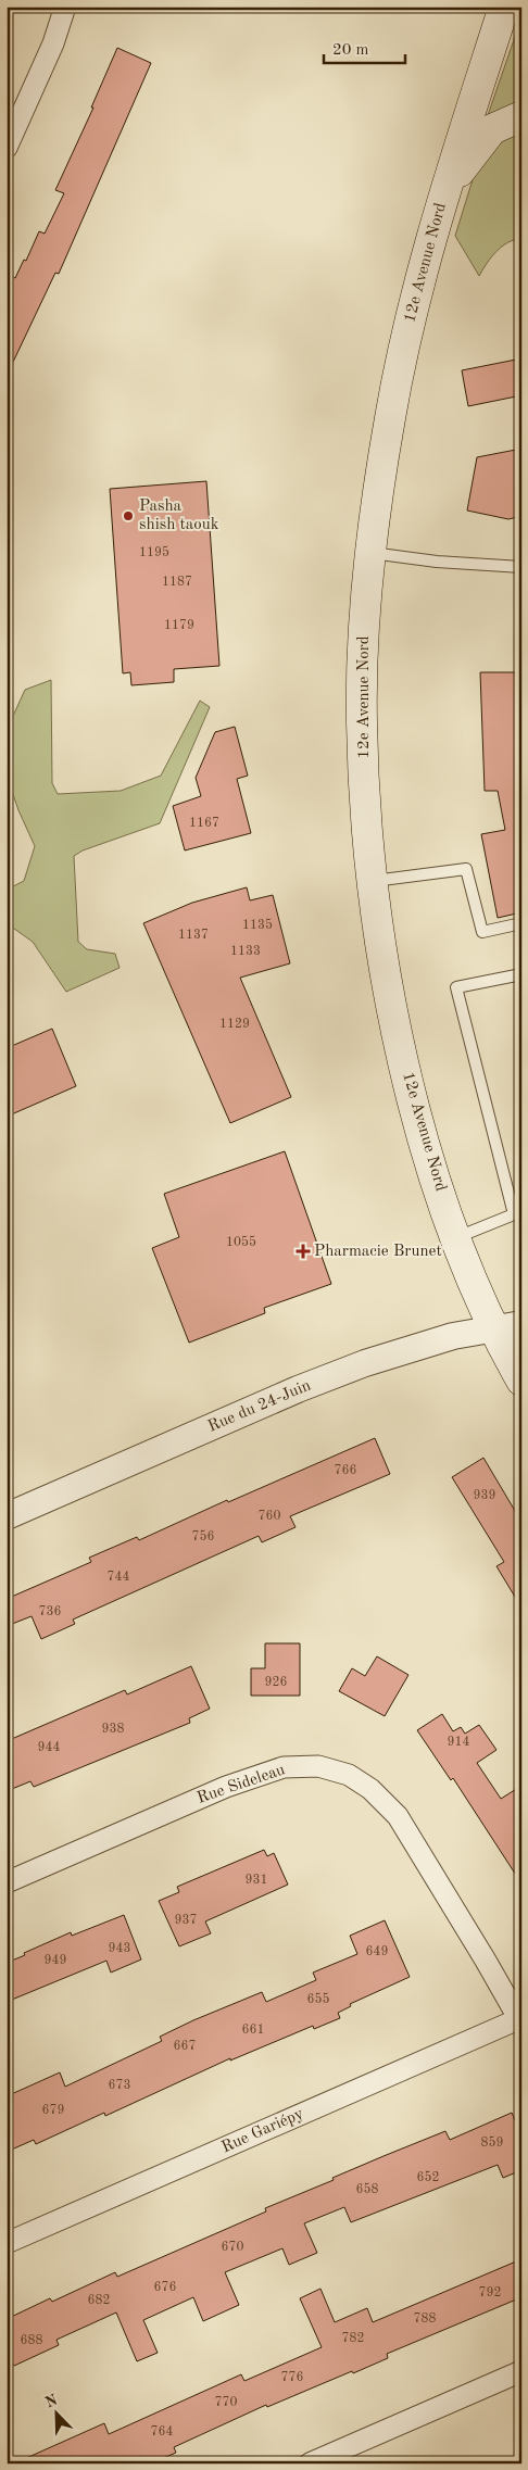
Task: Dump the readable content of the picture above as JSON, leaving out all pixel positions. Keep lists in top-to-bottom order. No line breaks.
{"streets":{"main road":["12e Avenue Nord"],"street":["Rue du 24-Juin","Rue Sideleau","Rue Gariépy"]},"crossings":[["12e Avenue Nord","Rue du 24-Juin"],["Rue Sideleau","Rue Gariépy"]],"places":{"other":["Pasha shish taouk"],"health":["Pharmacie Brunet"]},"house_numbers":["1195","1187","1179","1167","1135","1137","1133","1129","1055","766","939","760","756","744","736","926","938","914","944","931","937","943","649","949","655","661","667","673","679","859","652","658","670","676","792","682","788","782","688","776","770","764"],"scale_bar":"20 m","north":"top left"}
